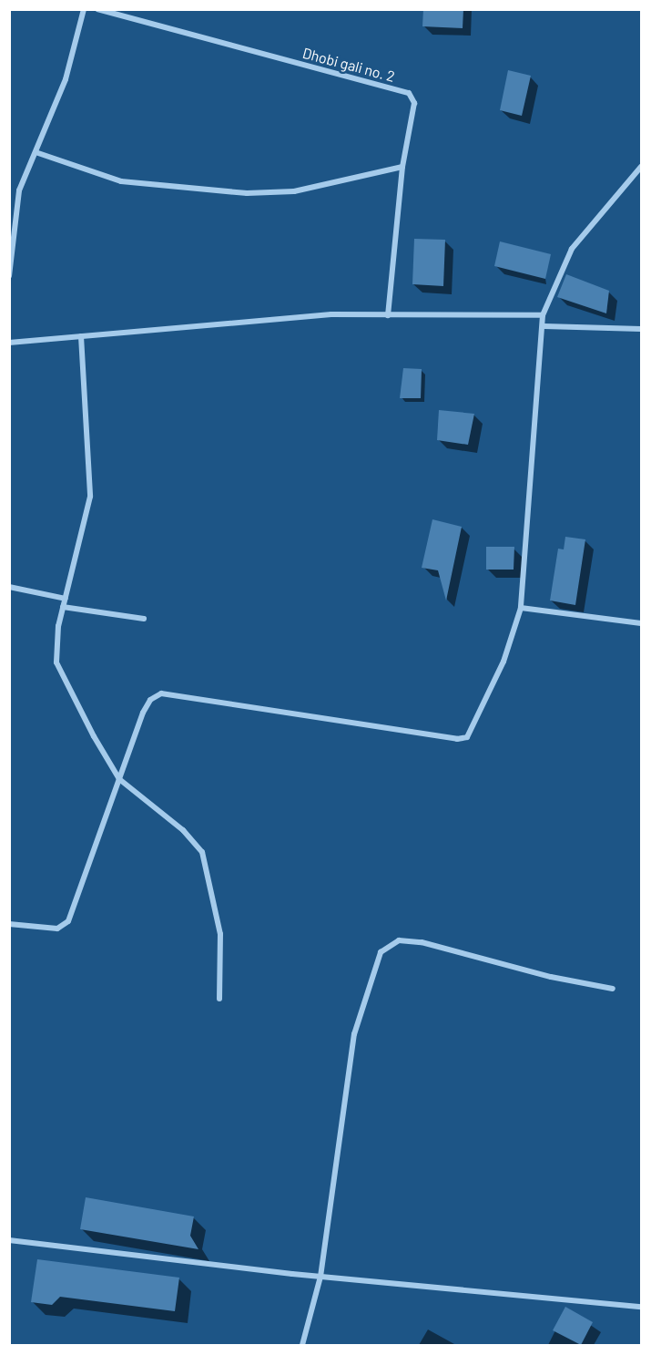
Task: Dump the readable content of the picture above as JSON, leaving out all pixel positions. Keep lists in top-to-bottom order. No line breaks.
{"streets":{"street":["Dhobi gali no. 2"]}}
